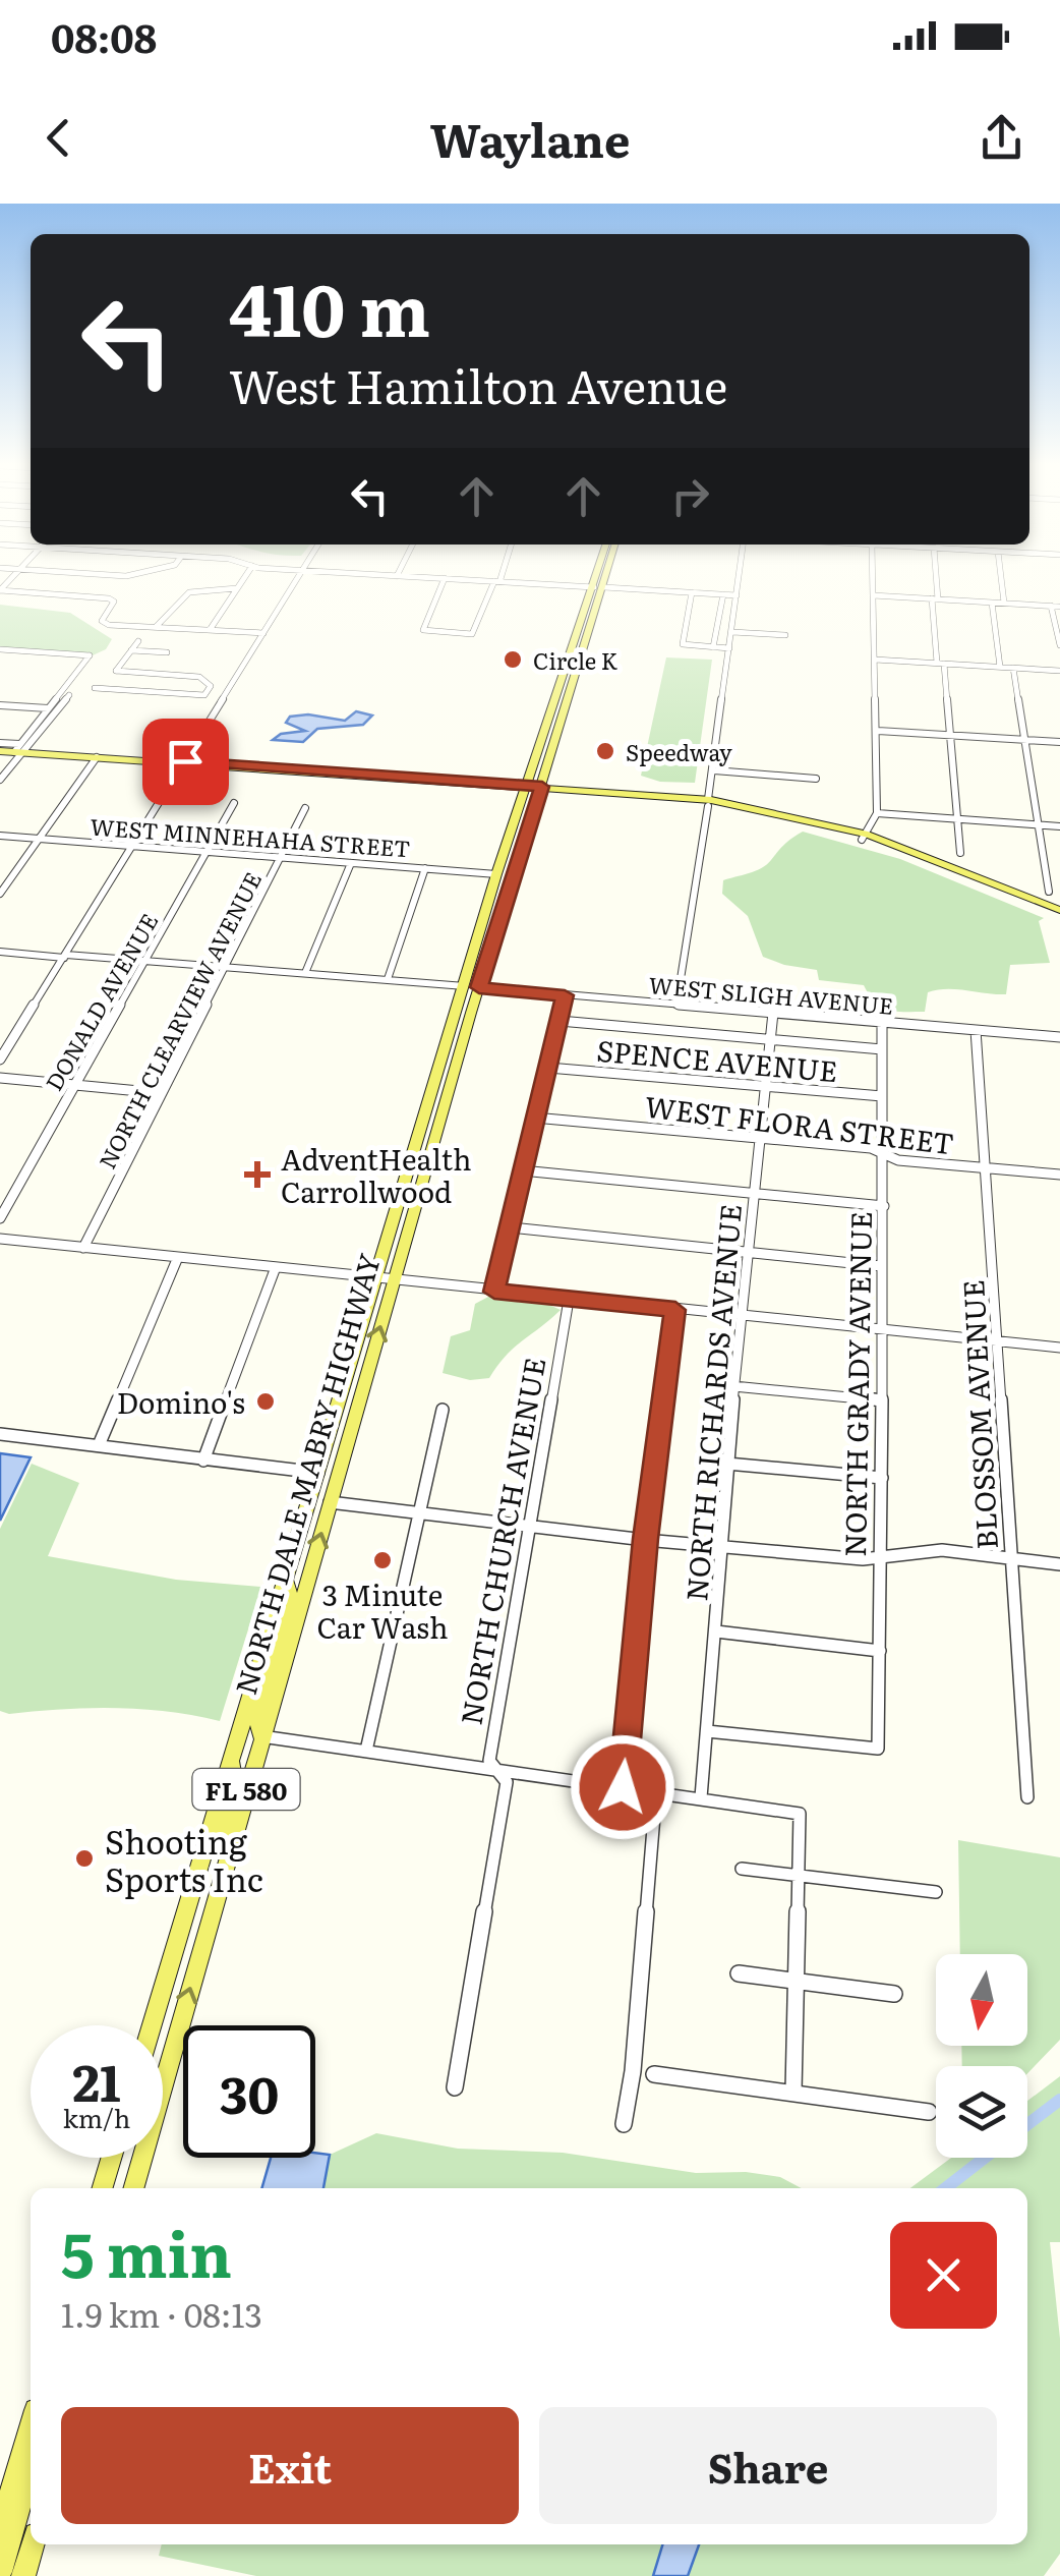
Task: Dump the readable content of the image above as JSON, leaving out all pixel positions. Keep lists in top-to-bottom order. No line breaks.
{"streets":{"main road":["NORTH DALE MABRY HIGHWAY","FL 580"],"street":["WEST MINNEHAHA STREET","WEST SLIGH AVENUE","DONALD AVENUE","NORTH CLEARVIEW AVENUE","SPENCE AVENUE","WEST FLORA STREET","NORTH GRADY AVENUE","NORTH RICHARDS AVENUE","BLOSSOM AVENUE","NORTH CHURCH AVENUE"]},"crossings":[["WEST MINNEHAHA STREET","DONALD AVENUE"],["WEST MINNEHAHA STREET","NORTH CLEARVIEW AVENUE"],["WEST MINNEHAHA STREET","NORTH DALE MABRY HIGHWAY"],["WEST SLIGH AVENUE","NORTH GRADY AVENUE"],["WEST SLIGH AVENUE","NORTH RICHARDS AVENUE"],["WEST SLIGH AVENUE","BLOSSOM AVENUE"],["WEST SLIGH AVENUE","NORTH DALE MABRY HIGHWAY"],["SPENCE AVENUE","NORTH GRADY AVENUE"],["SPENCE AVENUE","NORTH RICHARDS AVENUE"],["WEST FLORA STREET","NORTH GRADY AVENUE"],["WEST FLORA STREET","NORTH RICHARDS AVENUE"],["WEST FLORA STREET","BLOSSOM AVENUE"],["NORTH GRADY AVENUE","NORTH RICHARDS AVENUE"]],"places":{"other":["Circle K","Speedway","Domino's","3 Minute Car Wash","Shooting Sports Inc"],"health":["AdventHealth Carrollwood"]},"north":"bottom","page":{"status":"08:08","header":"Waylane","turn":["410 m","West Hamilton Avenue"],"speed":"21 km/h","limit":"30","heading":["5 min","1.9 km · 08:13"],"buttons":["Exit","Share"]}}
